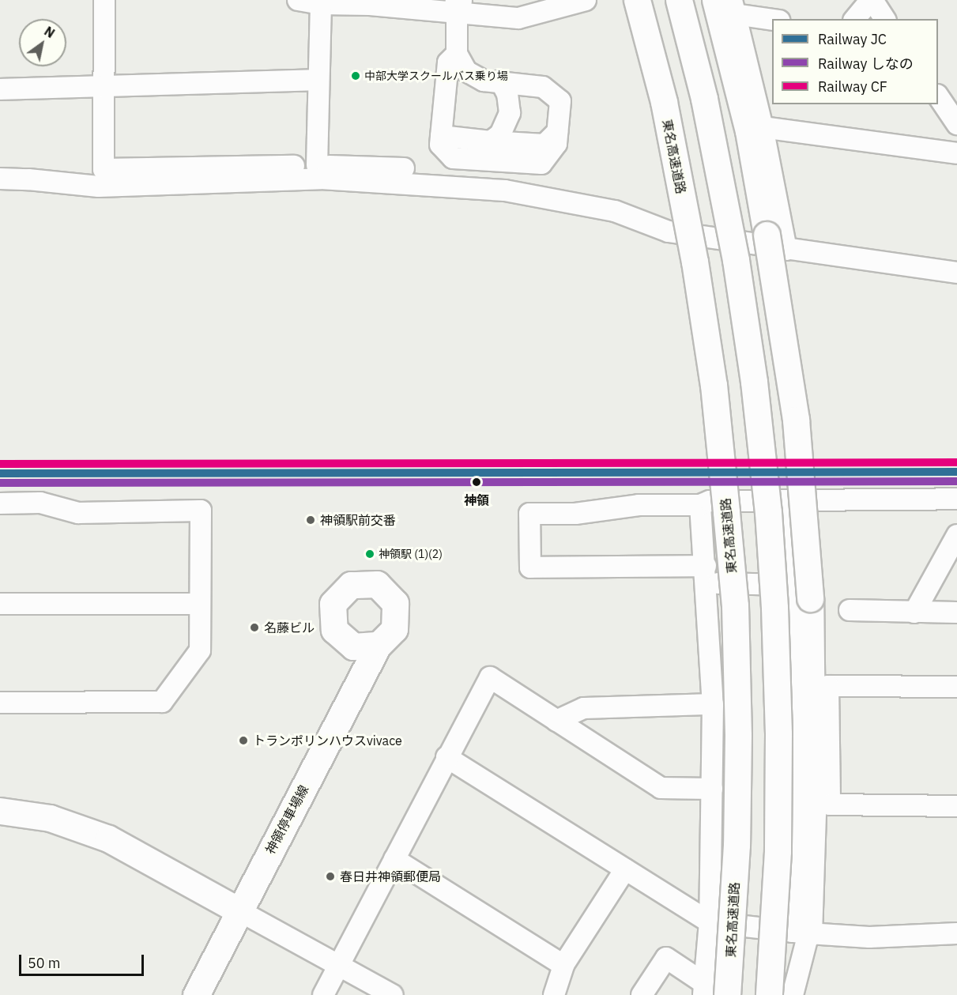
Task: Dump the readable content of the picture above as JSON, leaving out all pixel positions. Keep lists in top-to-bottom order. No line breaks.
{"streets":{"main road":["東名高速道路","神領停車場線"]},"places":["中部大学スクールバス乗り場","神領","神領駅前交番","神領駅 (1)(2)","名藤ビル","トランポリンハウスvivace","春日井神領郵便局"],"lines":["rail line CF","rail line JC","rail line しなの"],"legend":["Railway JC","Railway しなの","Railway CF"],"scale_bar":"50 m","north":"top right"}
